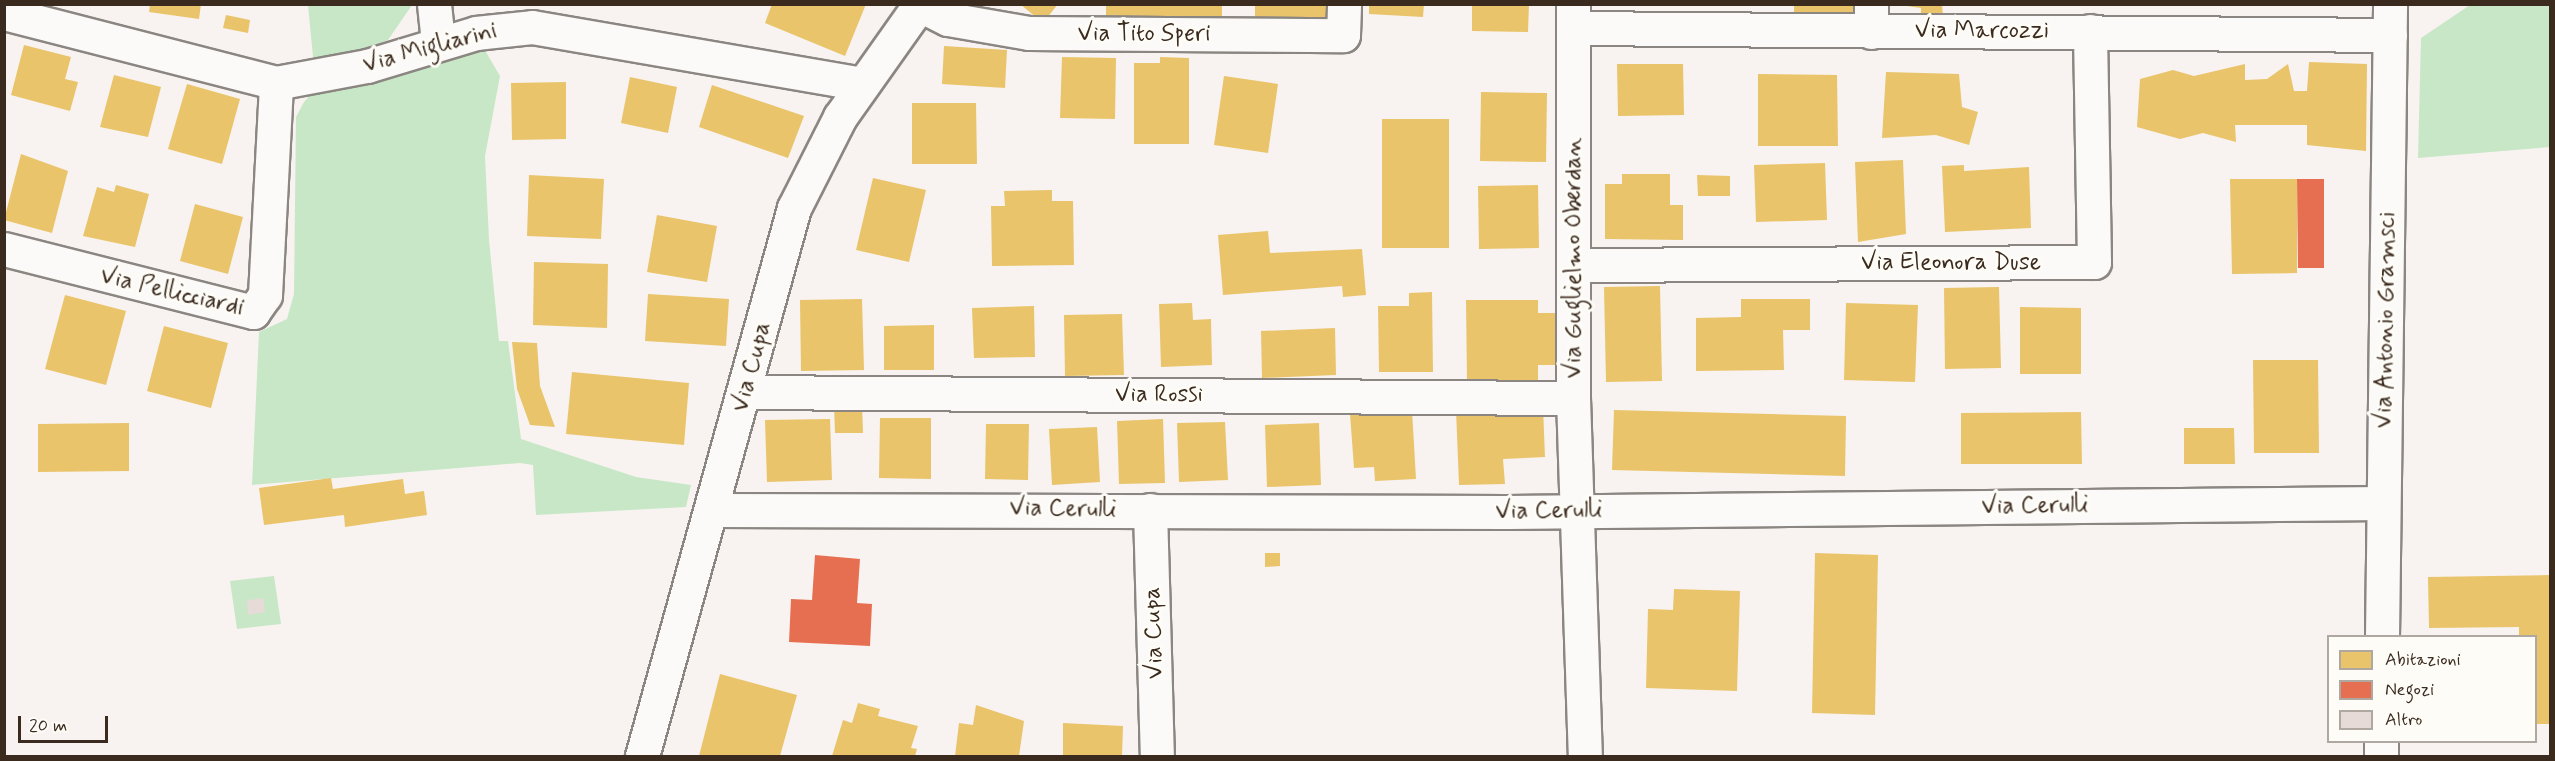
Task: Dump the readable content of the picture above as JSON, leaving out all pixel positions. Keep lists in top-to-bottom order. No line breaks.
{"streets":{"street":["Via Marcozzi","Via Tito Speri","Via Migliarini","Via Guglielmo Oberdan","Via Eleonora Duse","Via Pellicciardi","Via Antonio Gramsci","Via Cupa","Via Rossi","Via Cerulli"]},"crossings":[["Via Marcozzi","Via Guglielmo Oberdan"],["Via Marcozzi","Via Eleonora Duse"],["Via Marcozzi","Via Antonio Gramsci"],["Via Tito Speri","Via Cupa"],["Via Migliarini","Via Pellicciardi"],["Via Migliarini","Via Cupa"],["Via Guglielmo Oberdan","Via Eleonora Duse"],["Via Guglielmo Oberdan","Via Rossi"],["Via Guglielmo Oberdan","Via Cerulli"],["Via Antonio Gramsci","Via Cerulli"],["Via Cupa","Via Rossi"],["Via Cupa","Via Cerulli"]],"legend":["Abitazioni","Negozi","Altro"],"scale_bar":"20 m"}
